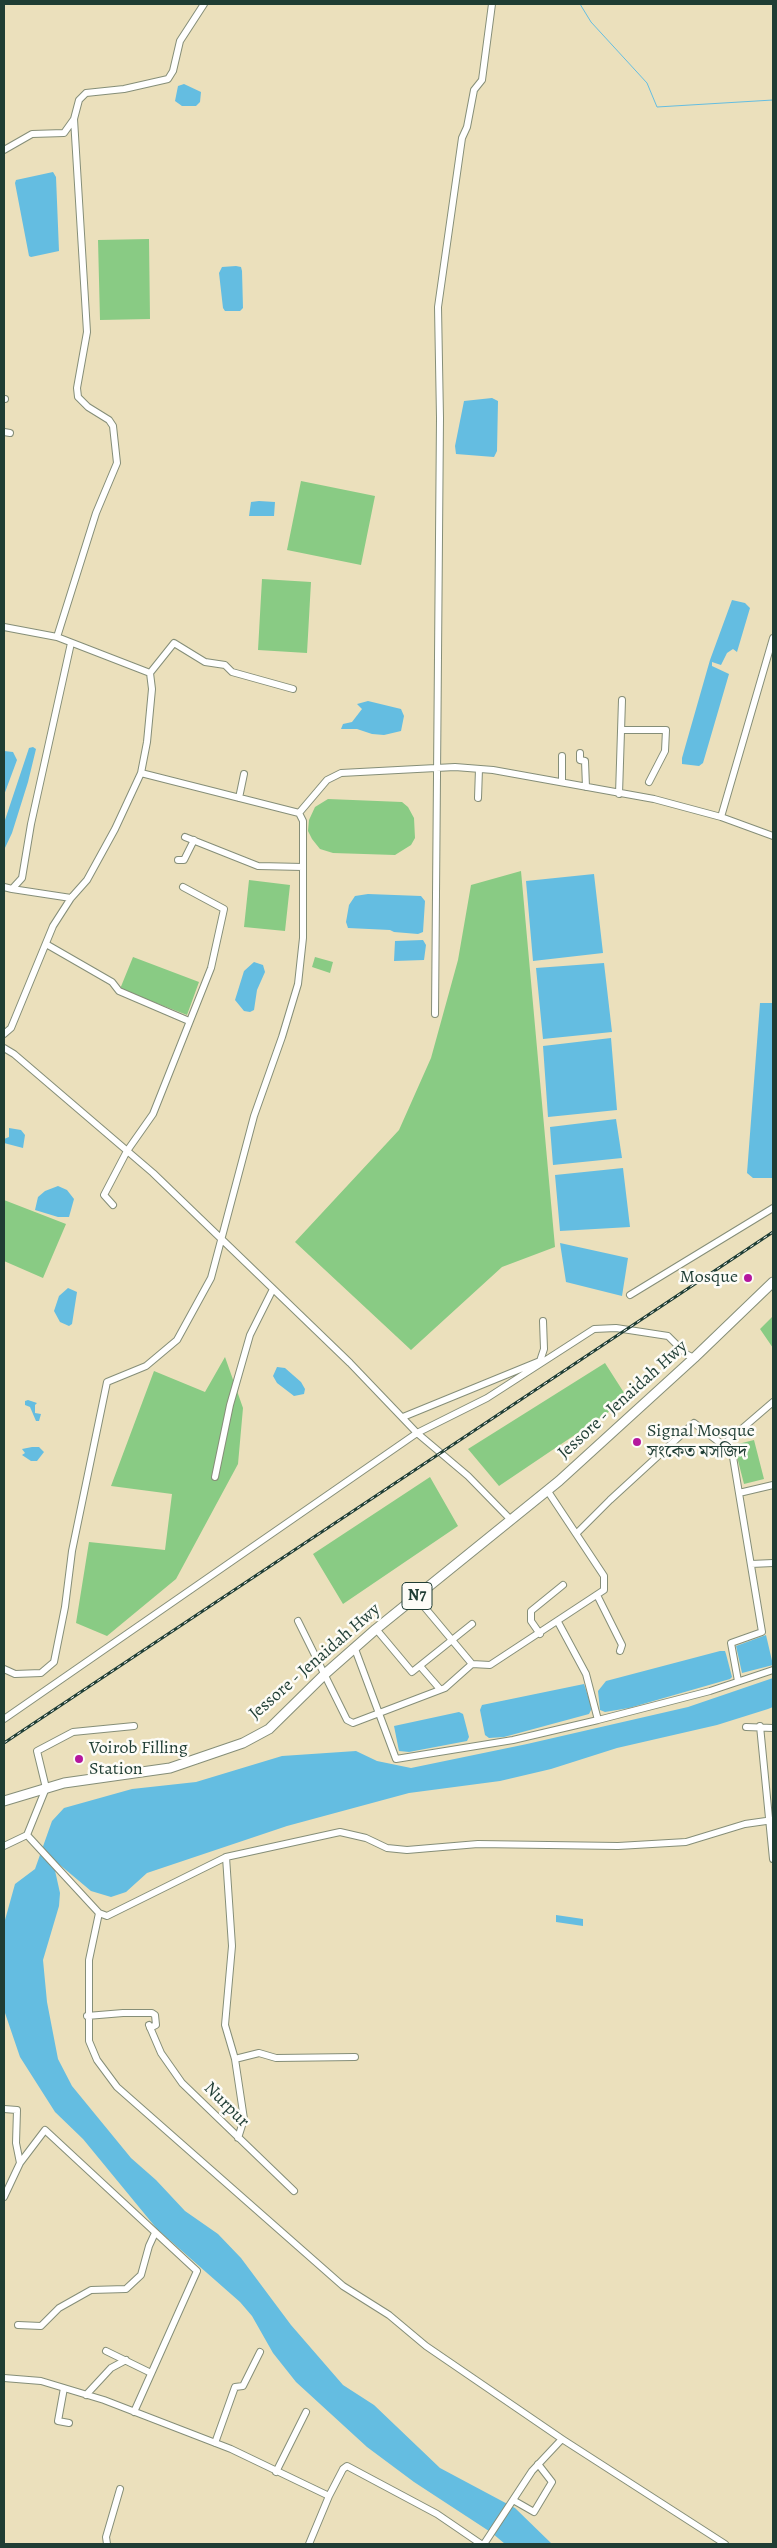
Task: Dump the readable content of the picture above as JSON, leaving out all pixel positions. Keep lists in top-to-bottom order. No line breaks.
{"streets":{"highway":["Jessore - Jenaidah Hwy","N7"],"street":["Nurpur"]},"places":["Mosque","Signal Mosque সংকেত মসজিদ","Voirob Filling Station"]}
